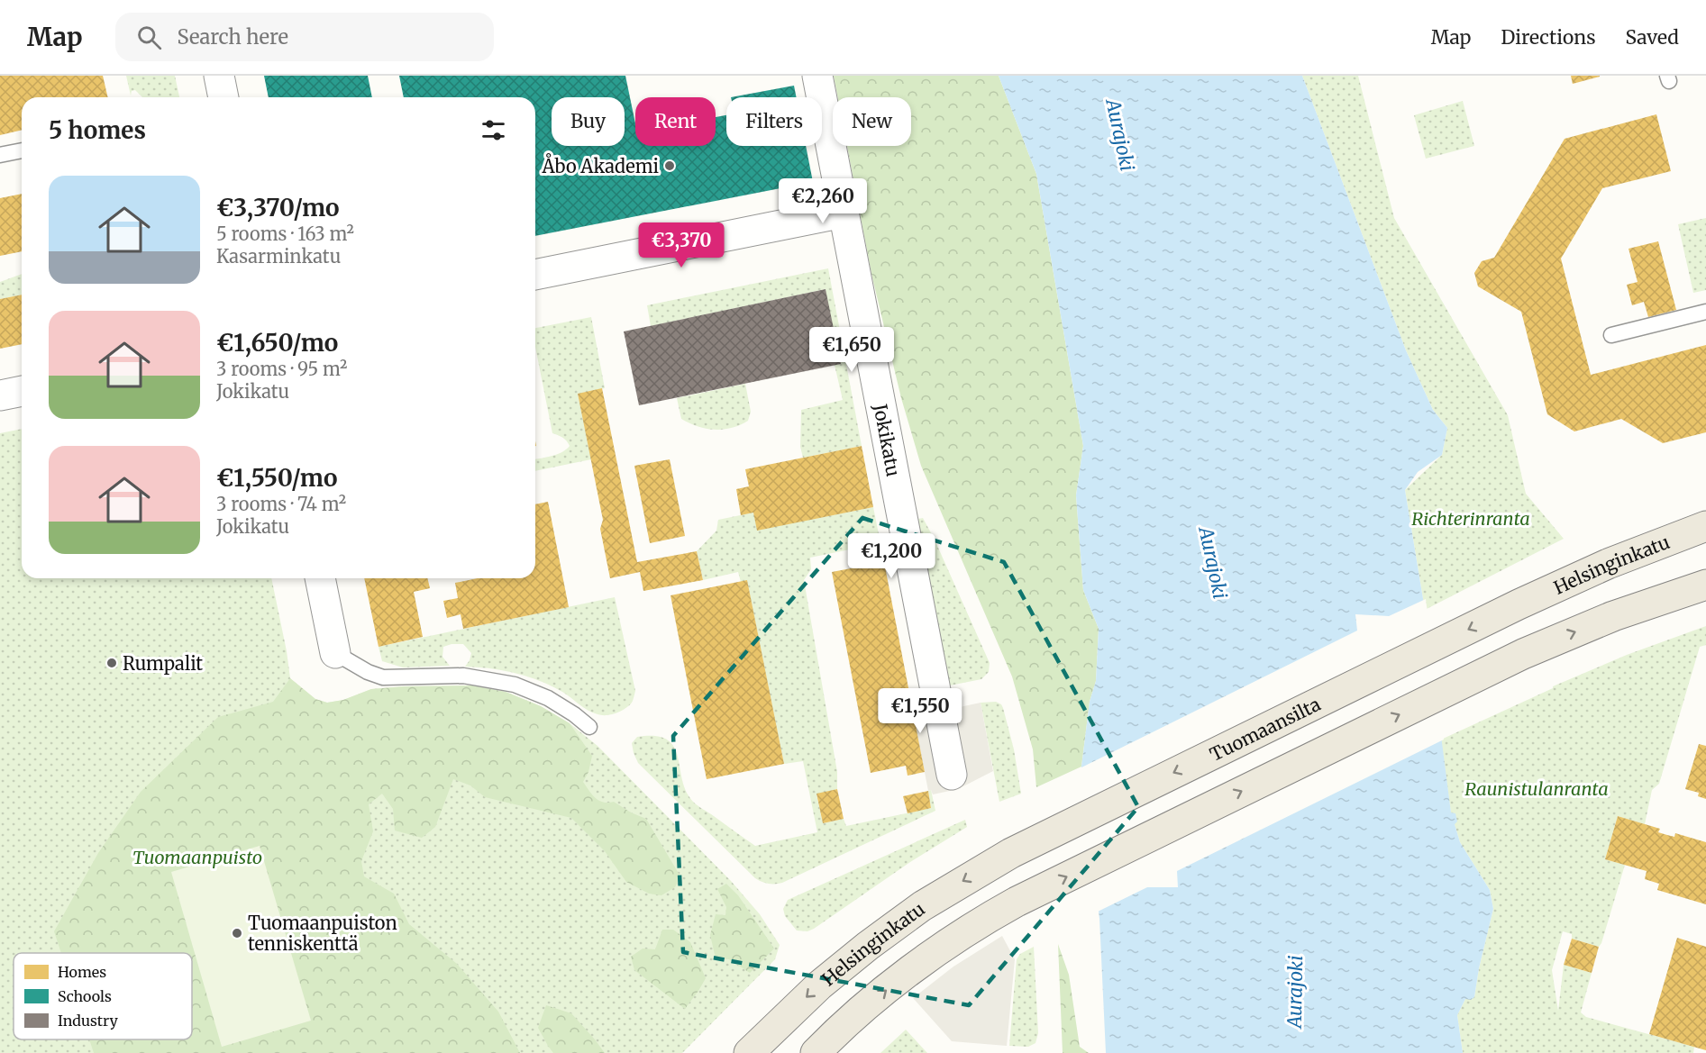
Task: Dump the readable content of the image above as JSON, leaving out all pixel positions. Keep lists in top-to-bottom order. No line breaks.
{"streets":{"main road":["Helsinginkatu","Tuomaansilta"],"street":["Jokikatu"]},"crossings":[["Helsinginkatu","Tuomaansilta"]],"water":["Aurajoki"],"parks":["Richterinranta","Raunistulanranta","Tuomaanpuisto"],"places":["Åbo Akademi","Rumpalit","Tuomaanpuiston tenniskenttä"],"legend":["Homes","Schools","Industry"],"page":{"header":"Map","search":"Search here","nav":["Map","Directions","Saved"],"chip":["Buy","Rent","Filters","New"],"heading":"5 homes","list":[{"name":"€3,370/mo","note":"5 rooms · 163 m² · Kasarminkatu"},{"name":"€1,650/mo","note":"3 rooms · 95 m² · Jokikatu"},{"name":"€1,550/mo","note":"3 rooms · 74 m² · Jokikatu"}],"price":["€2,260","€3,370","€1,650","€1,200","€1,550"]}}
